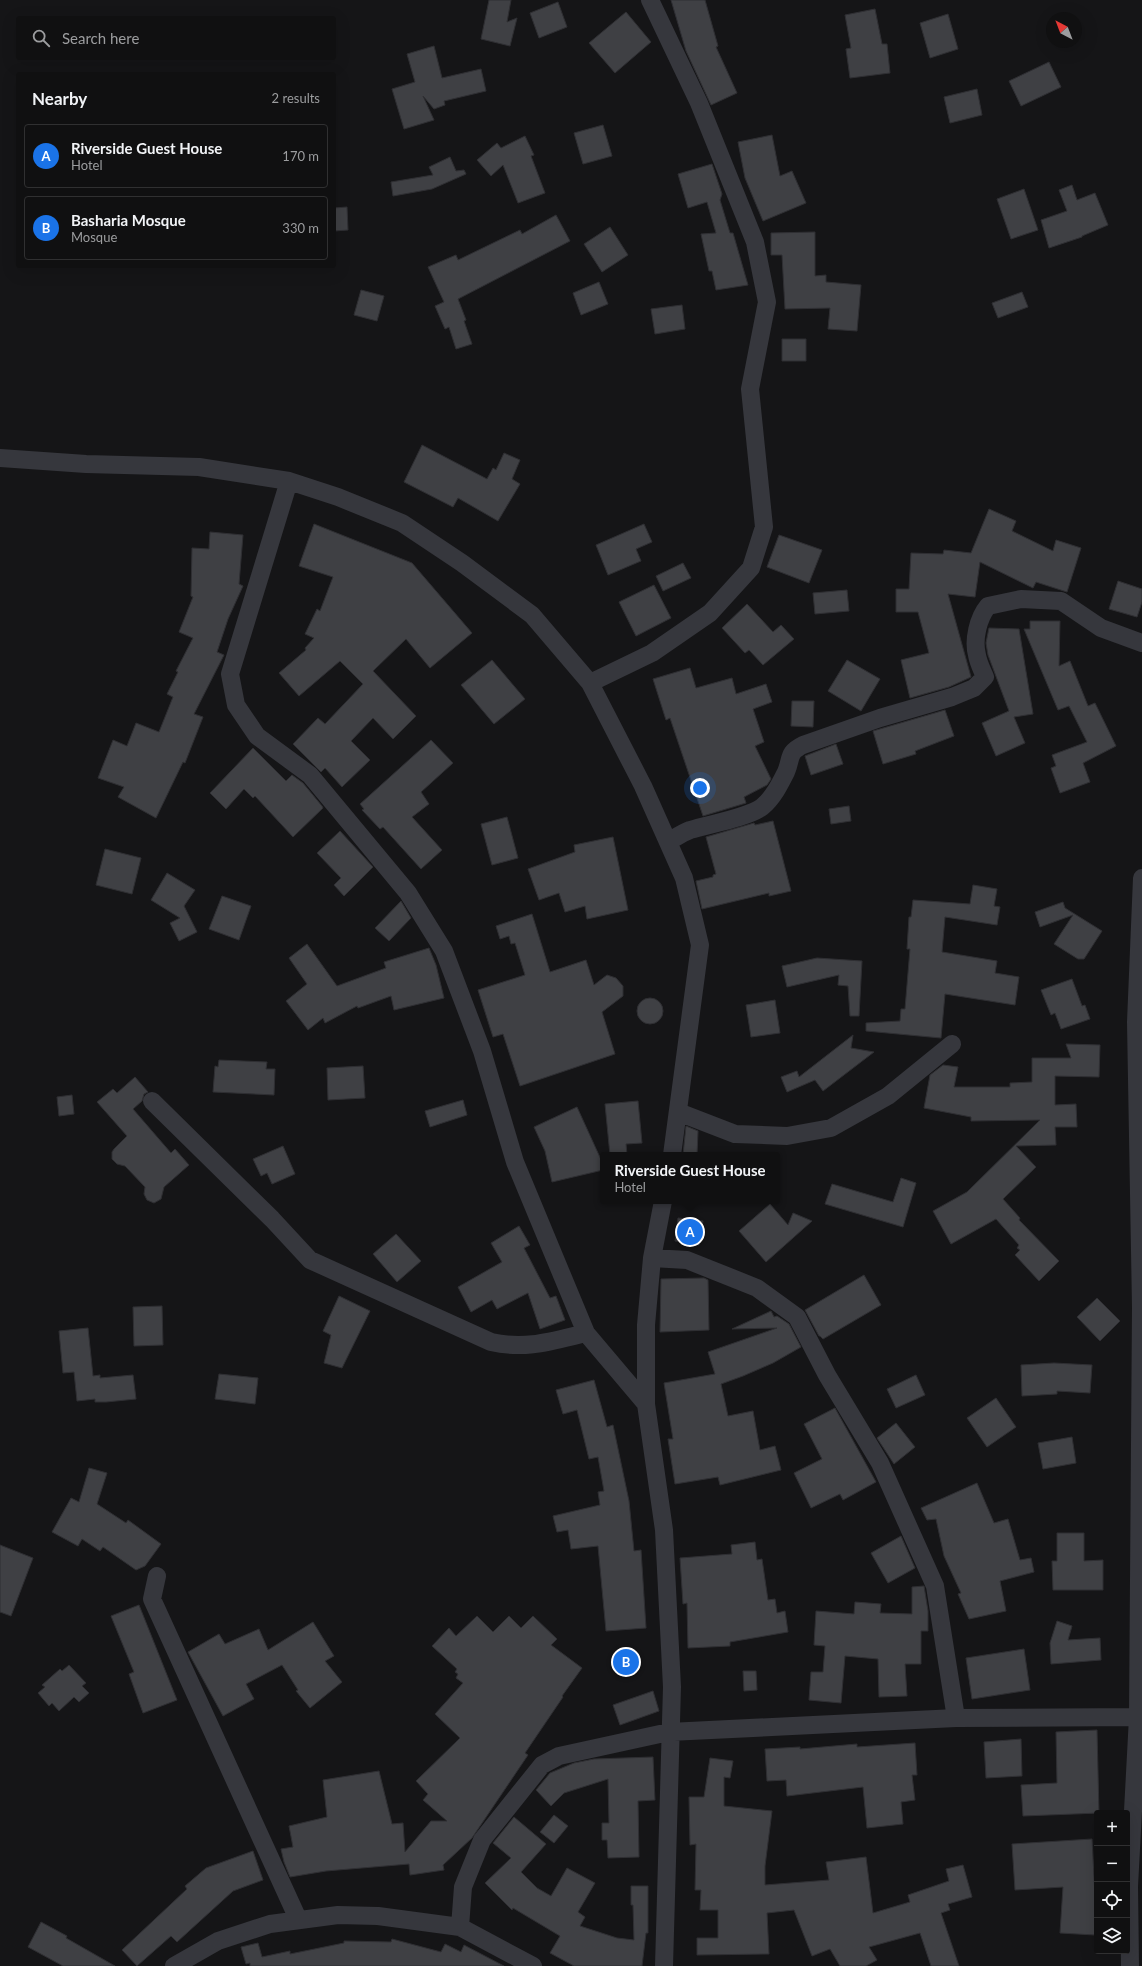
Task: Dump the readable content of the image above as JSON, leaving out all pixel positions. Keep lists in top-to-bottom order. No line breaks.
{"north":"top left","page":{"search":"Search here","heading":["Nearby","2 results"],"list":[{"mark":"A","name":"Riverside Guest House","note":"Hotel","value":"170 m"},{"mark":"B","name":"Basharia Mosque","note":"Mosque","value":"330 m"}],"popup":["Riverside Guest House","Hotel"],"pins":["A","B"],"map_buttons":["+","−"]}}
